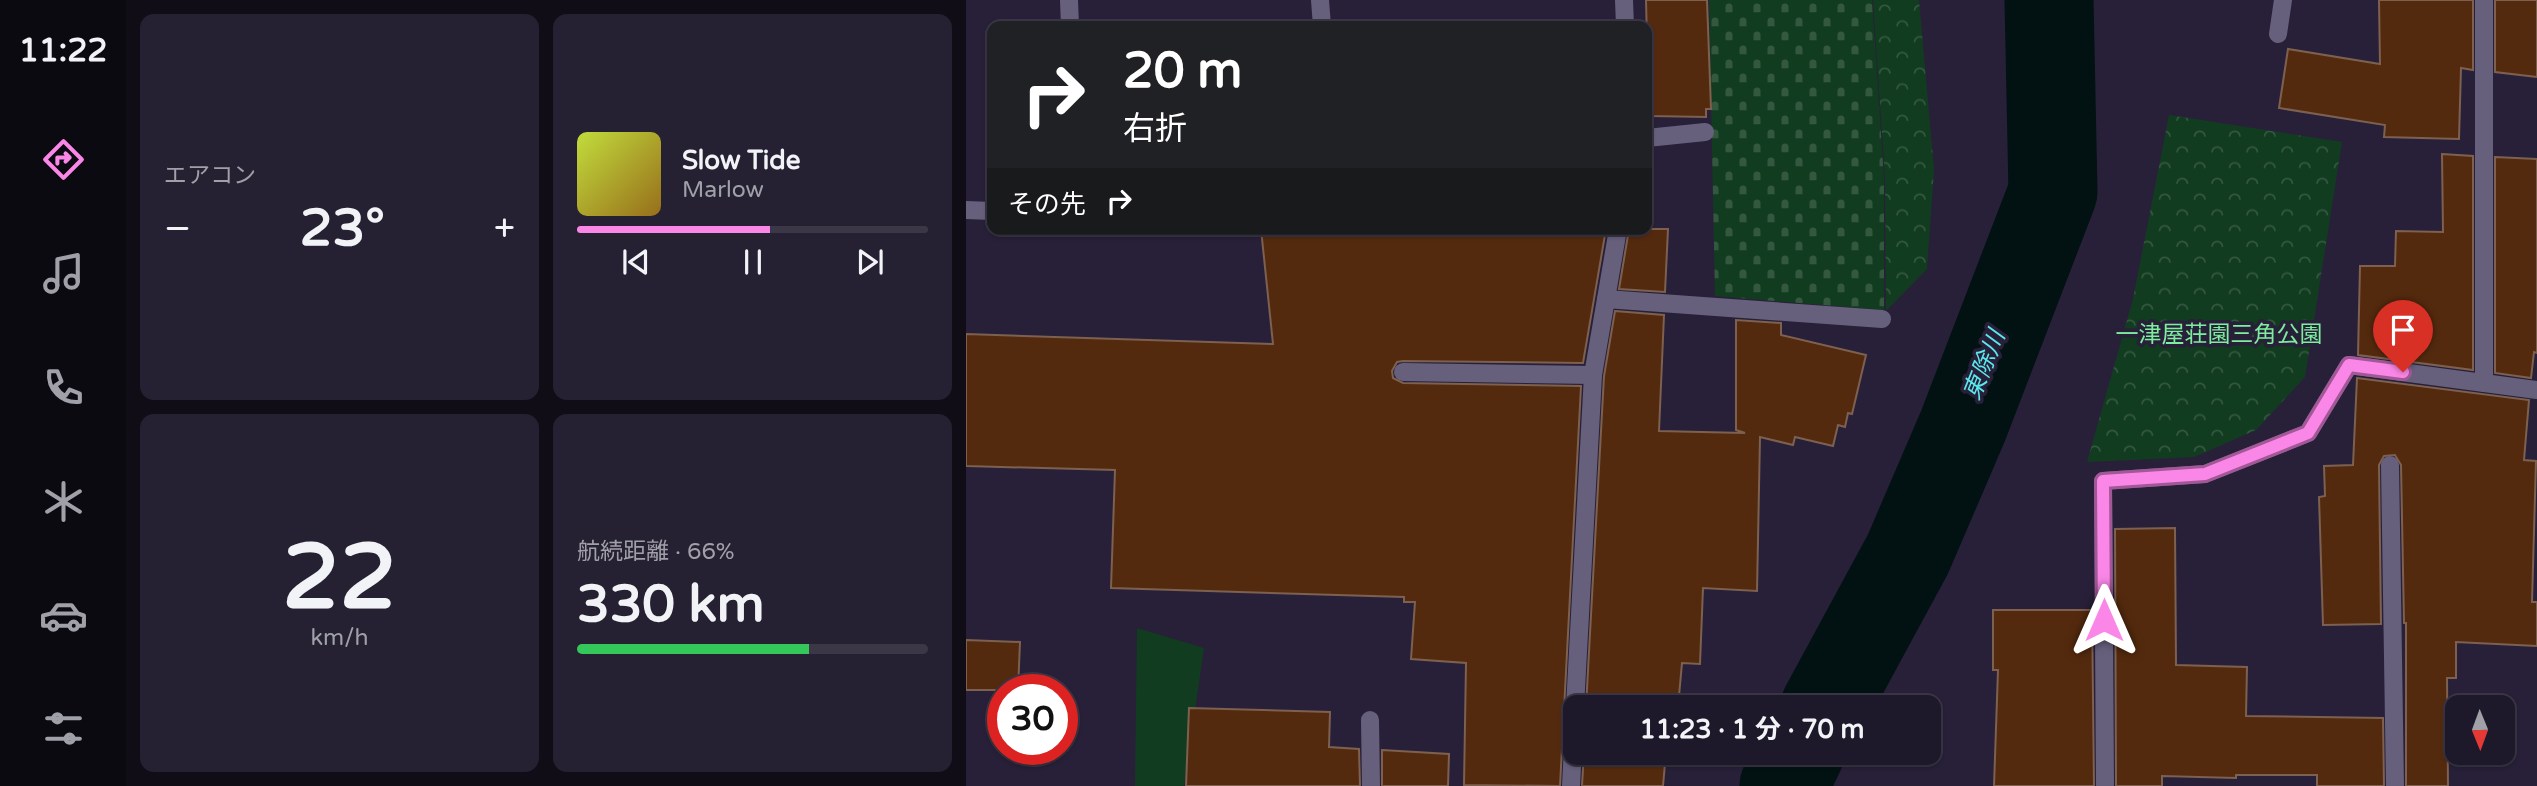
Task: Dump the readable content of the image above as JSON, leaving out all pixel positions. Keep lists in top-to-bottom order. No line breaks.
{"water":["東除川"],"parks":["一津屋荘園三角公園"],"north":"bottom","page":{"tabs":"11:22","tile":["エアコン",["22","km/h"],["航続距離 · 66%","330 km"]],"turn":["20 m","右折"],"song":["Slow Tide","Marlow"],"then":"その先","heat":["−","23°","+"],"limit":"30","trip":"11:23 · 1 分 · 70 m"}}
